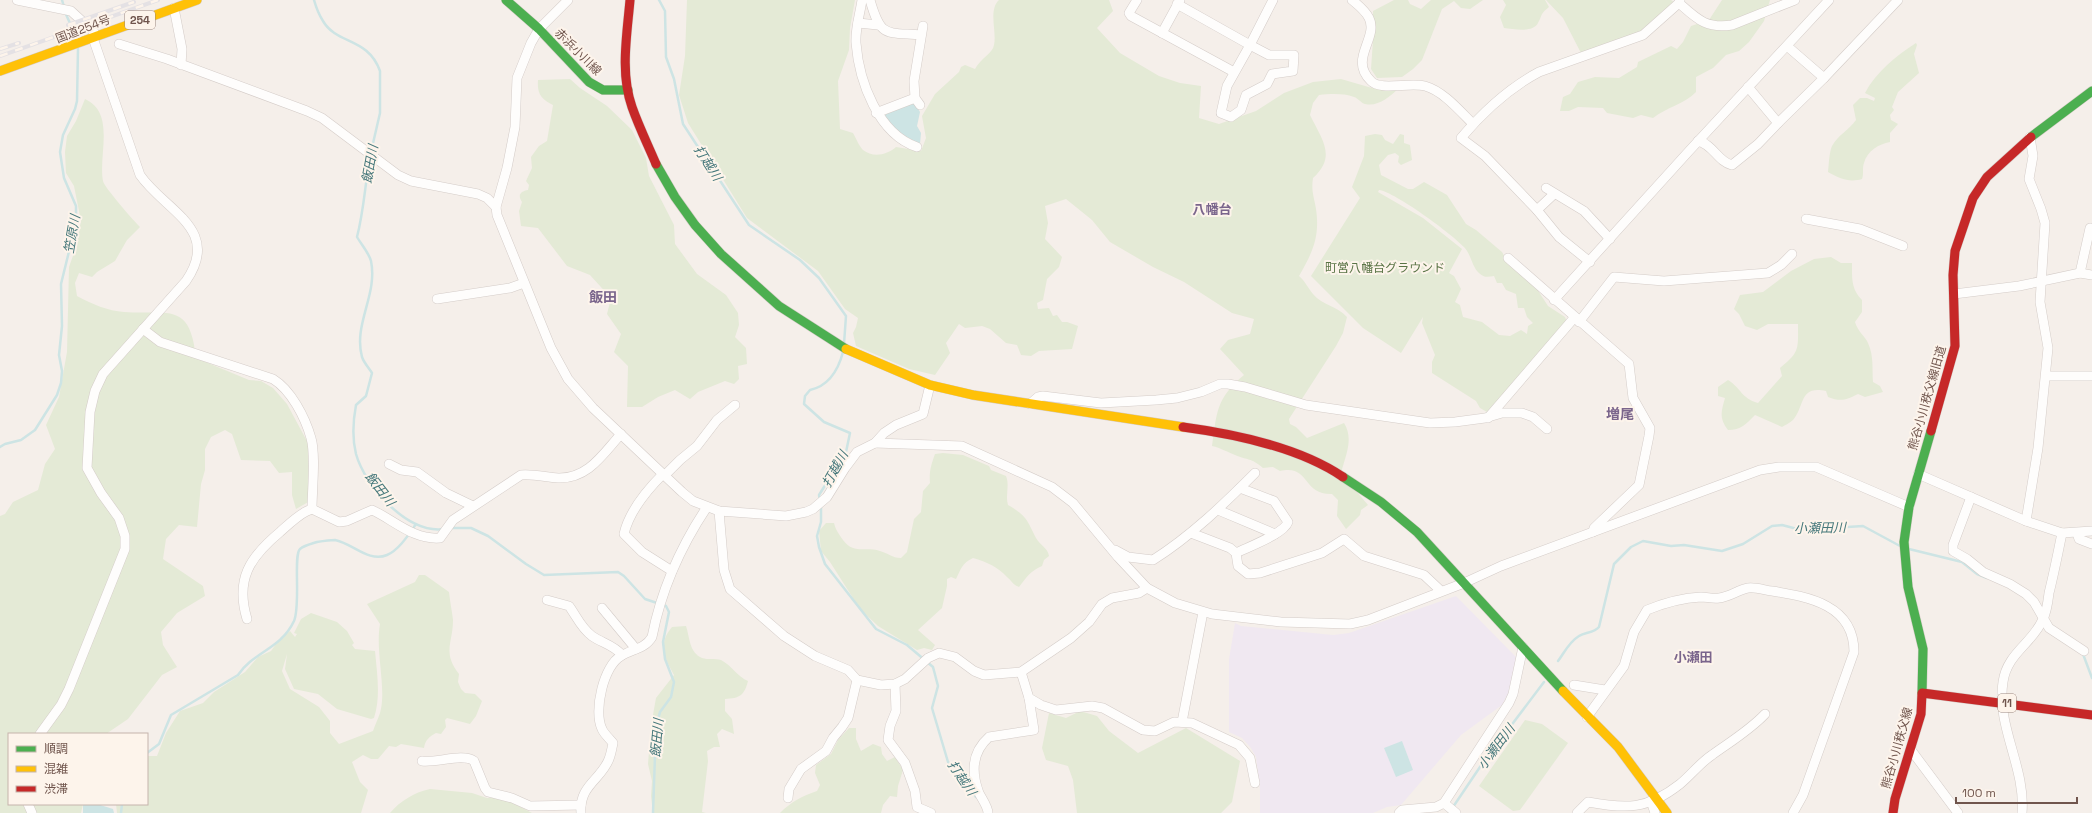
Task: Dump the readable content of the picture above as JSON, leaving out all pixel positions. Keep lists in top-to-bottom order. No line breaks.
{"streets":{"main road":["254","国道254号","赤浜小川線","熊谷小川秩父線旧道","11","熊谷小川秩父線"]},"crossings":[["熊谷小川秩父線旧道","11"],["熊谷小川秩父線旧道","熊谷小川秩父線"],["11","熊谷小川秩父線"]],"districts":["八幡台","飯田","増尾","小瀬田"],"water":["打越川","飯田川","笠原川","小瀬田川"],"parks":["町営八幡台グラウンド"],"legend":["順調","混雑","渋滞"],"scale_bar":"100 m"}
